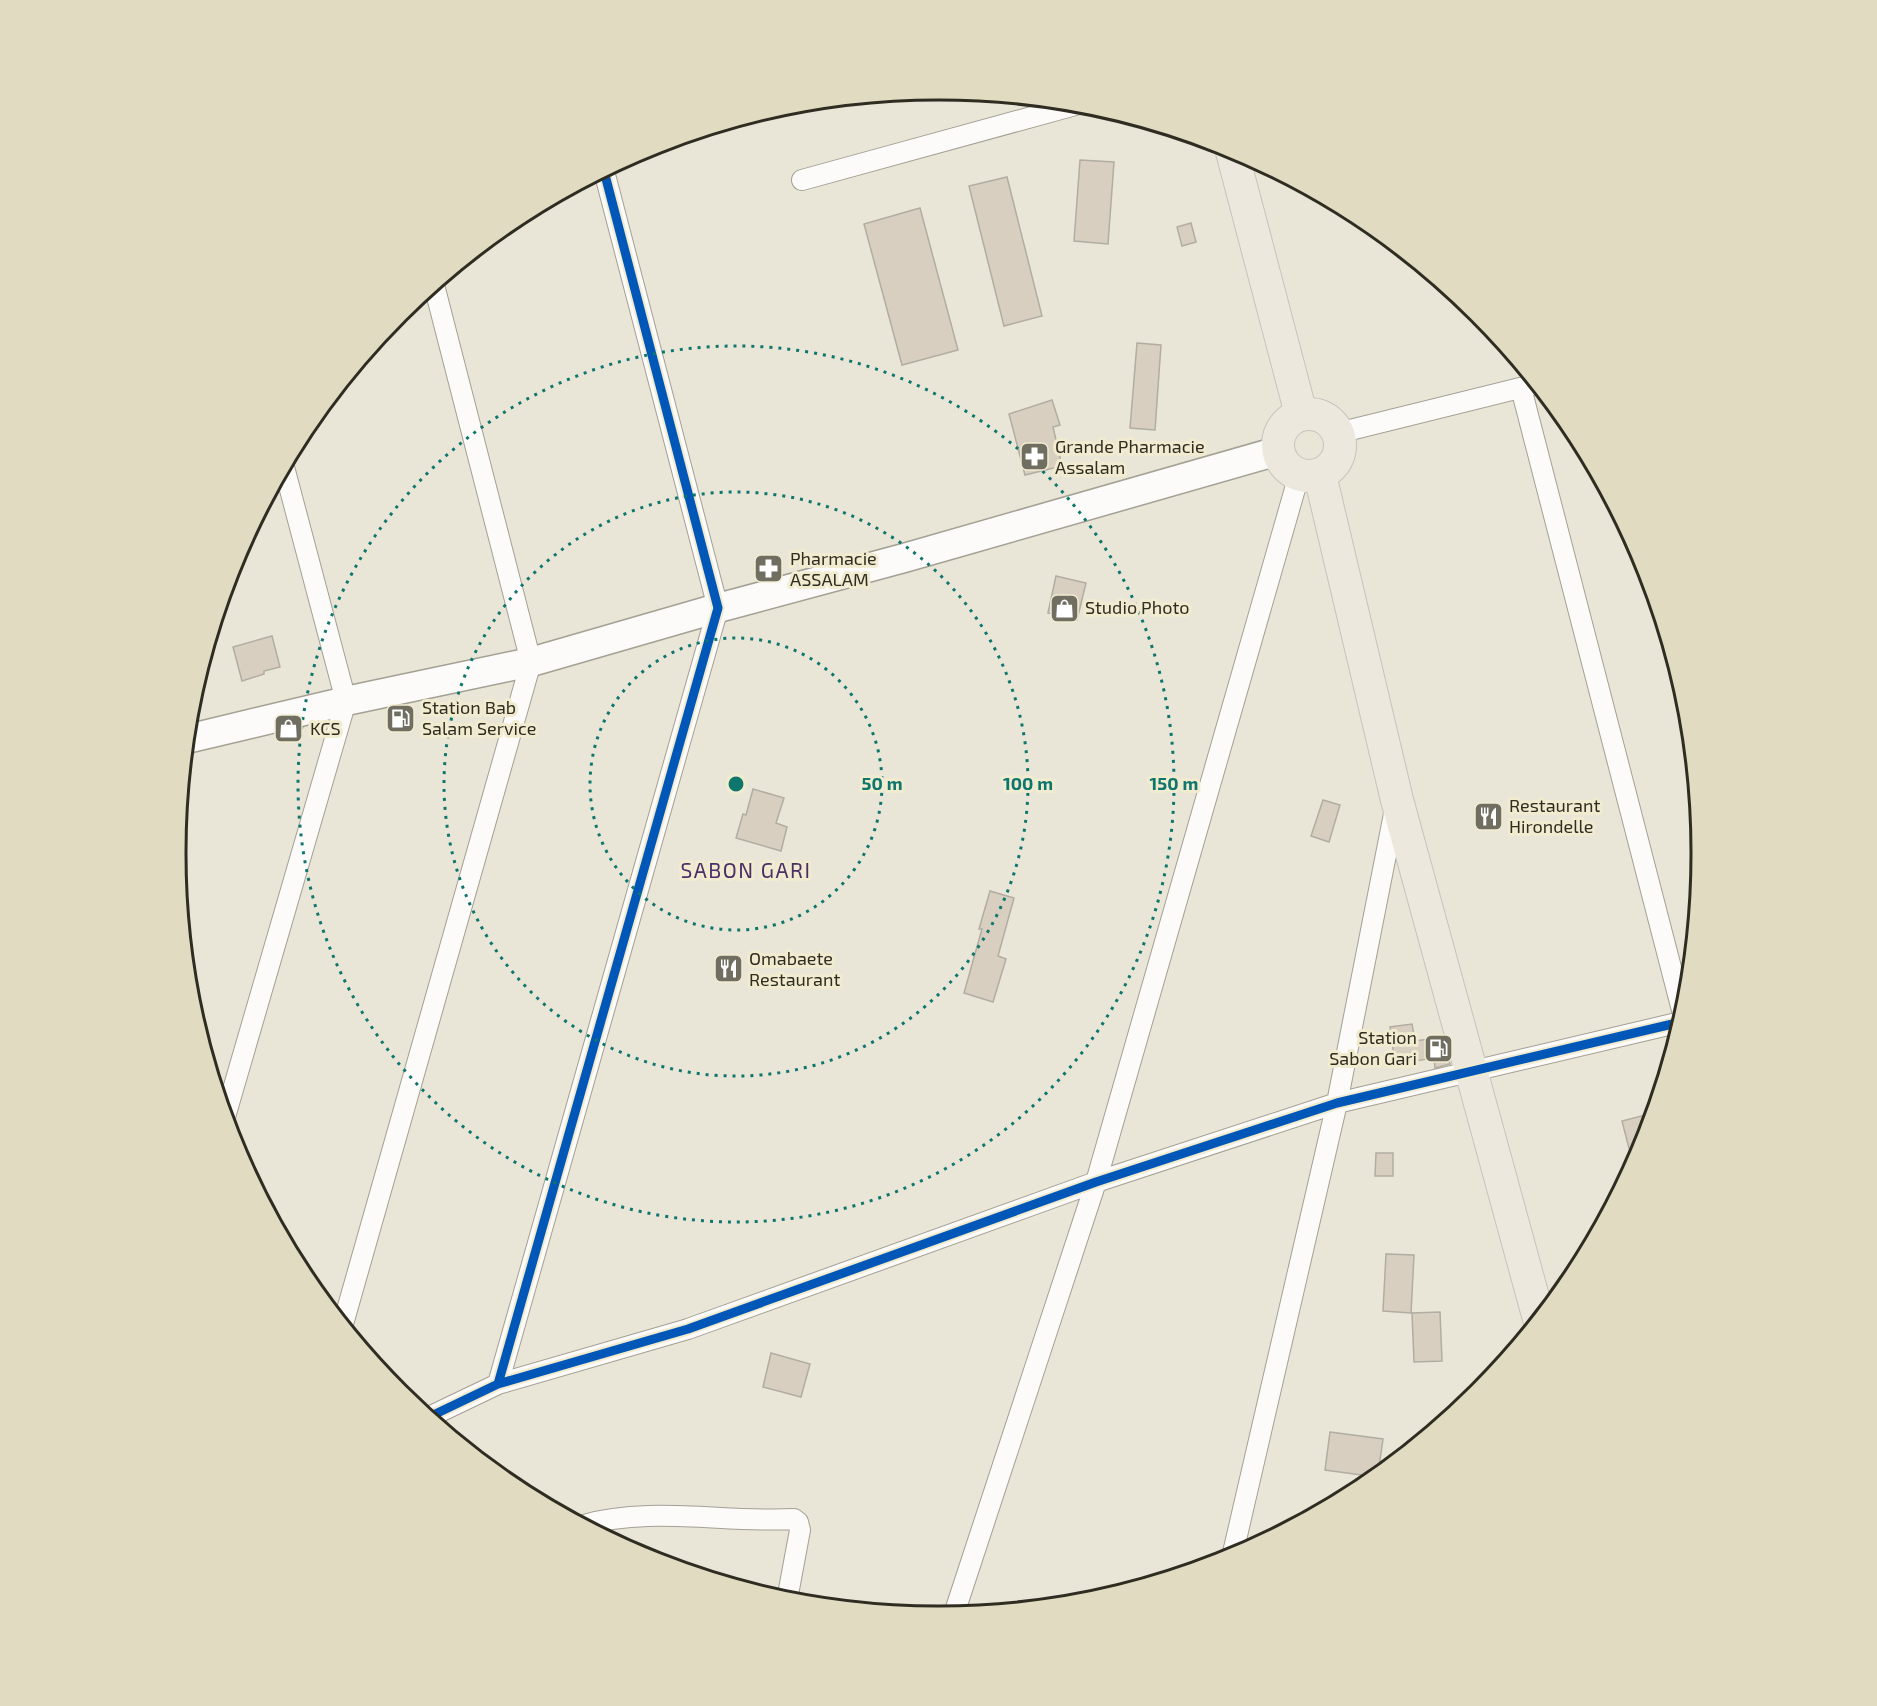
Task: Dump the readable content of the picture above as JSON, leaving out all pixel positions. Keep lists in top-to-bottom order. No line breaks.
{"districts":["SABON GARI"],"places":{"pharmacy":["Grande Pharmacie Assalam","Pharmacie ASSALAM"],"shop":["Studio Photo","KCS"],"fuel station":["Station Bab Salam Service","Station Sabon Gari"],"restaurant":["Restaurant Hirondelle","Omabaete Restaurant"]},"rings":["50 m","100 m","150 m"]}
